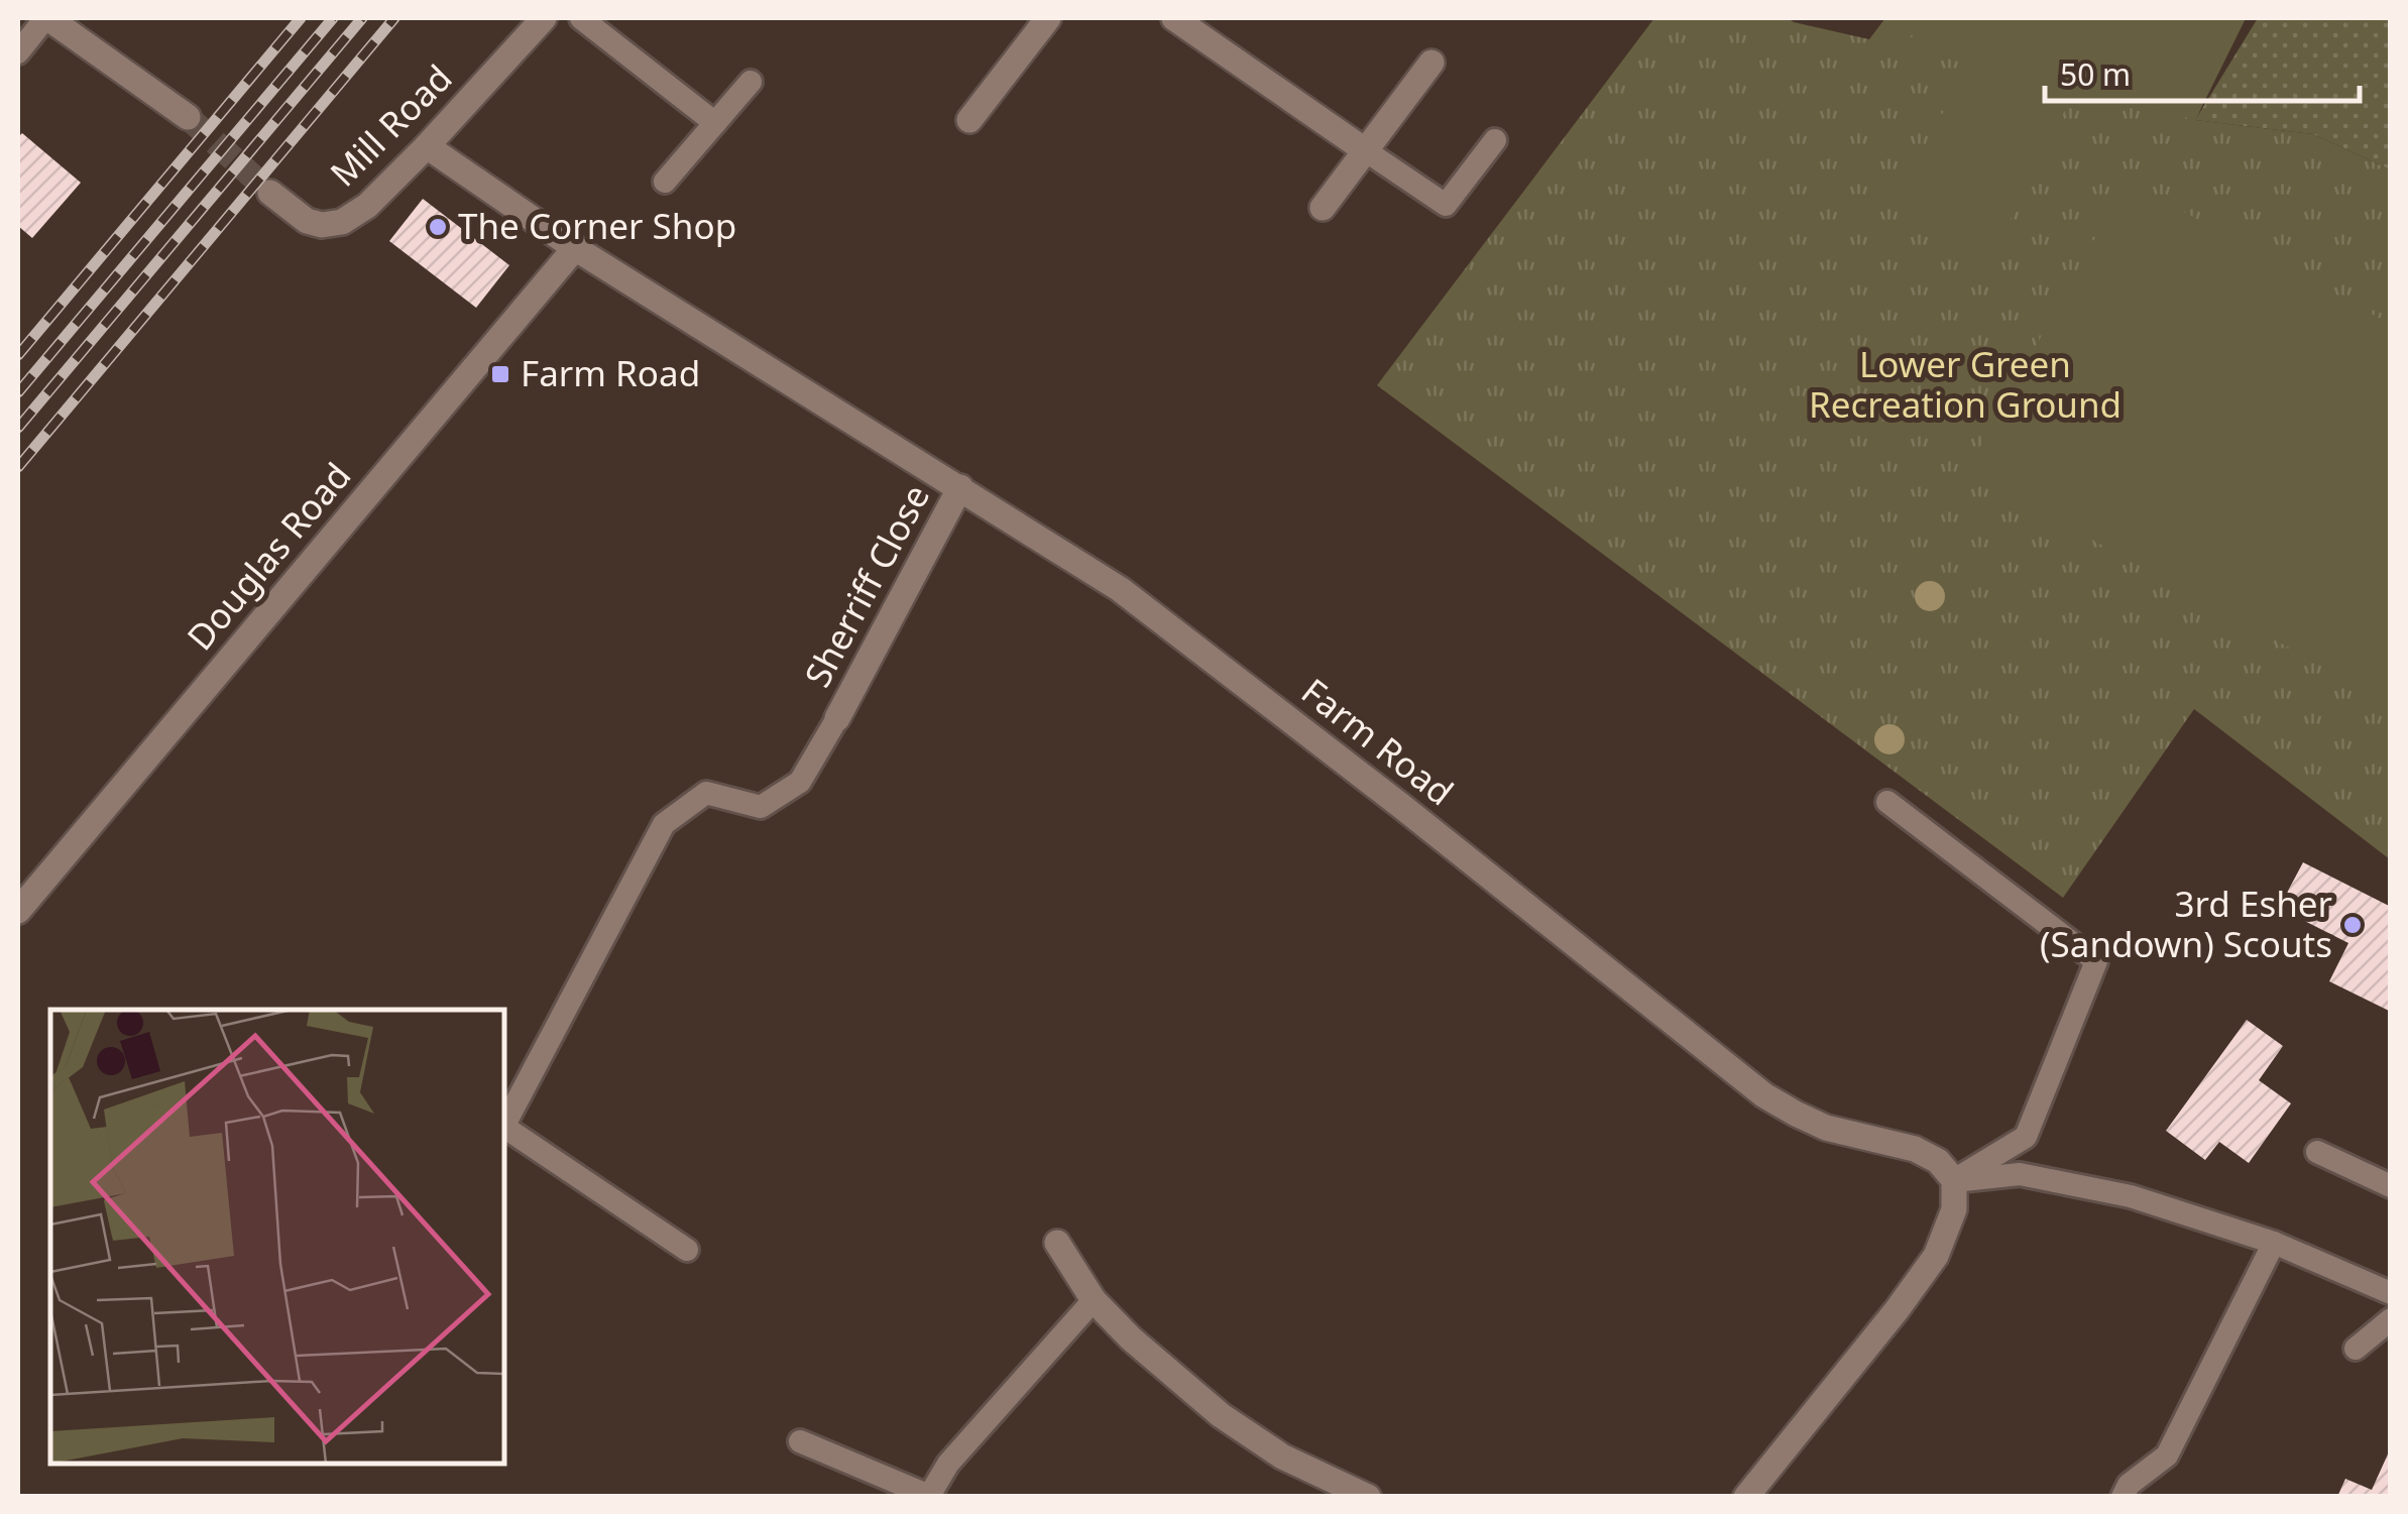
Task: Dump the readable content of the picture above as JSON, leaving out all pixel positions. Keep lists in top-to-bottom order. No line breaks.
{"streets":{"street":["Mill Road","Douglas Road","Sherriff Close","Farm Road"]},"crossings":[["Mill Road","Farm Road"],["Douglas Road","Farm Road"],["Sherriff Close","Farm Road"]],"parks":["Lower Green Recreation Ground"],"places":{"other":["The Corner Shop","3rd Esher (Sandown) Scouts"],"transit":["Farm Road"]},"scale_bar":"50 m"}
